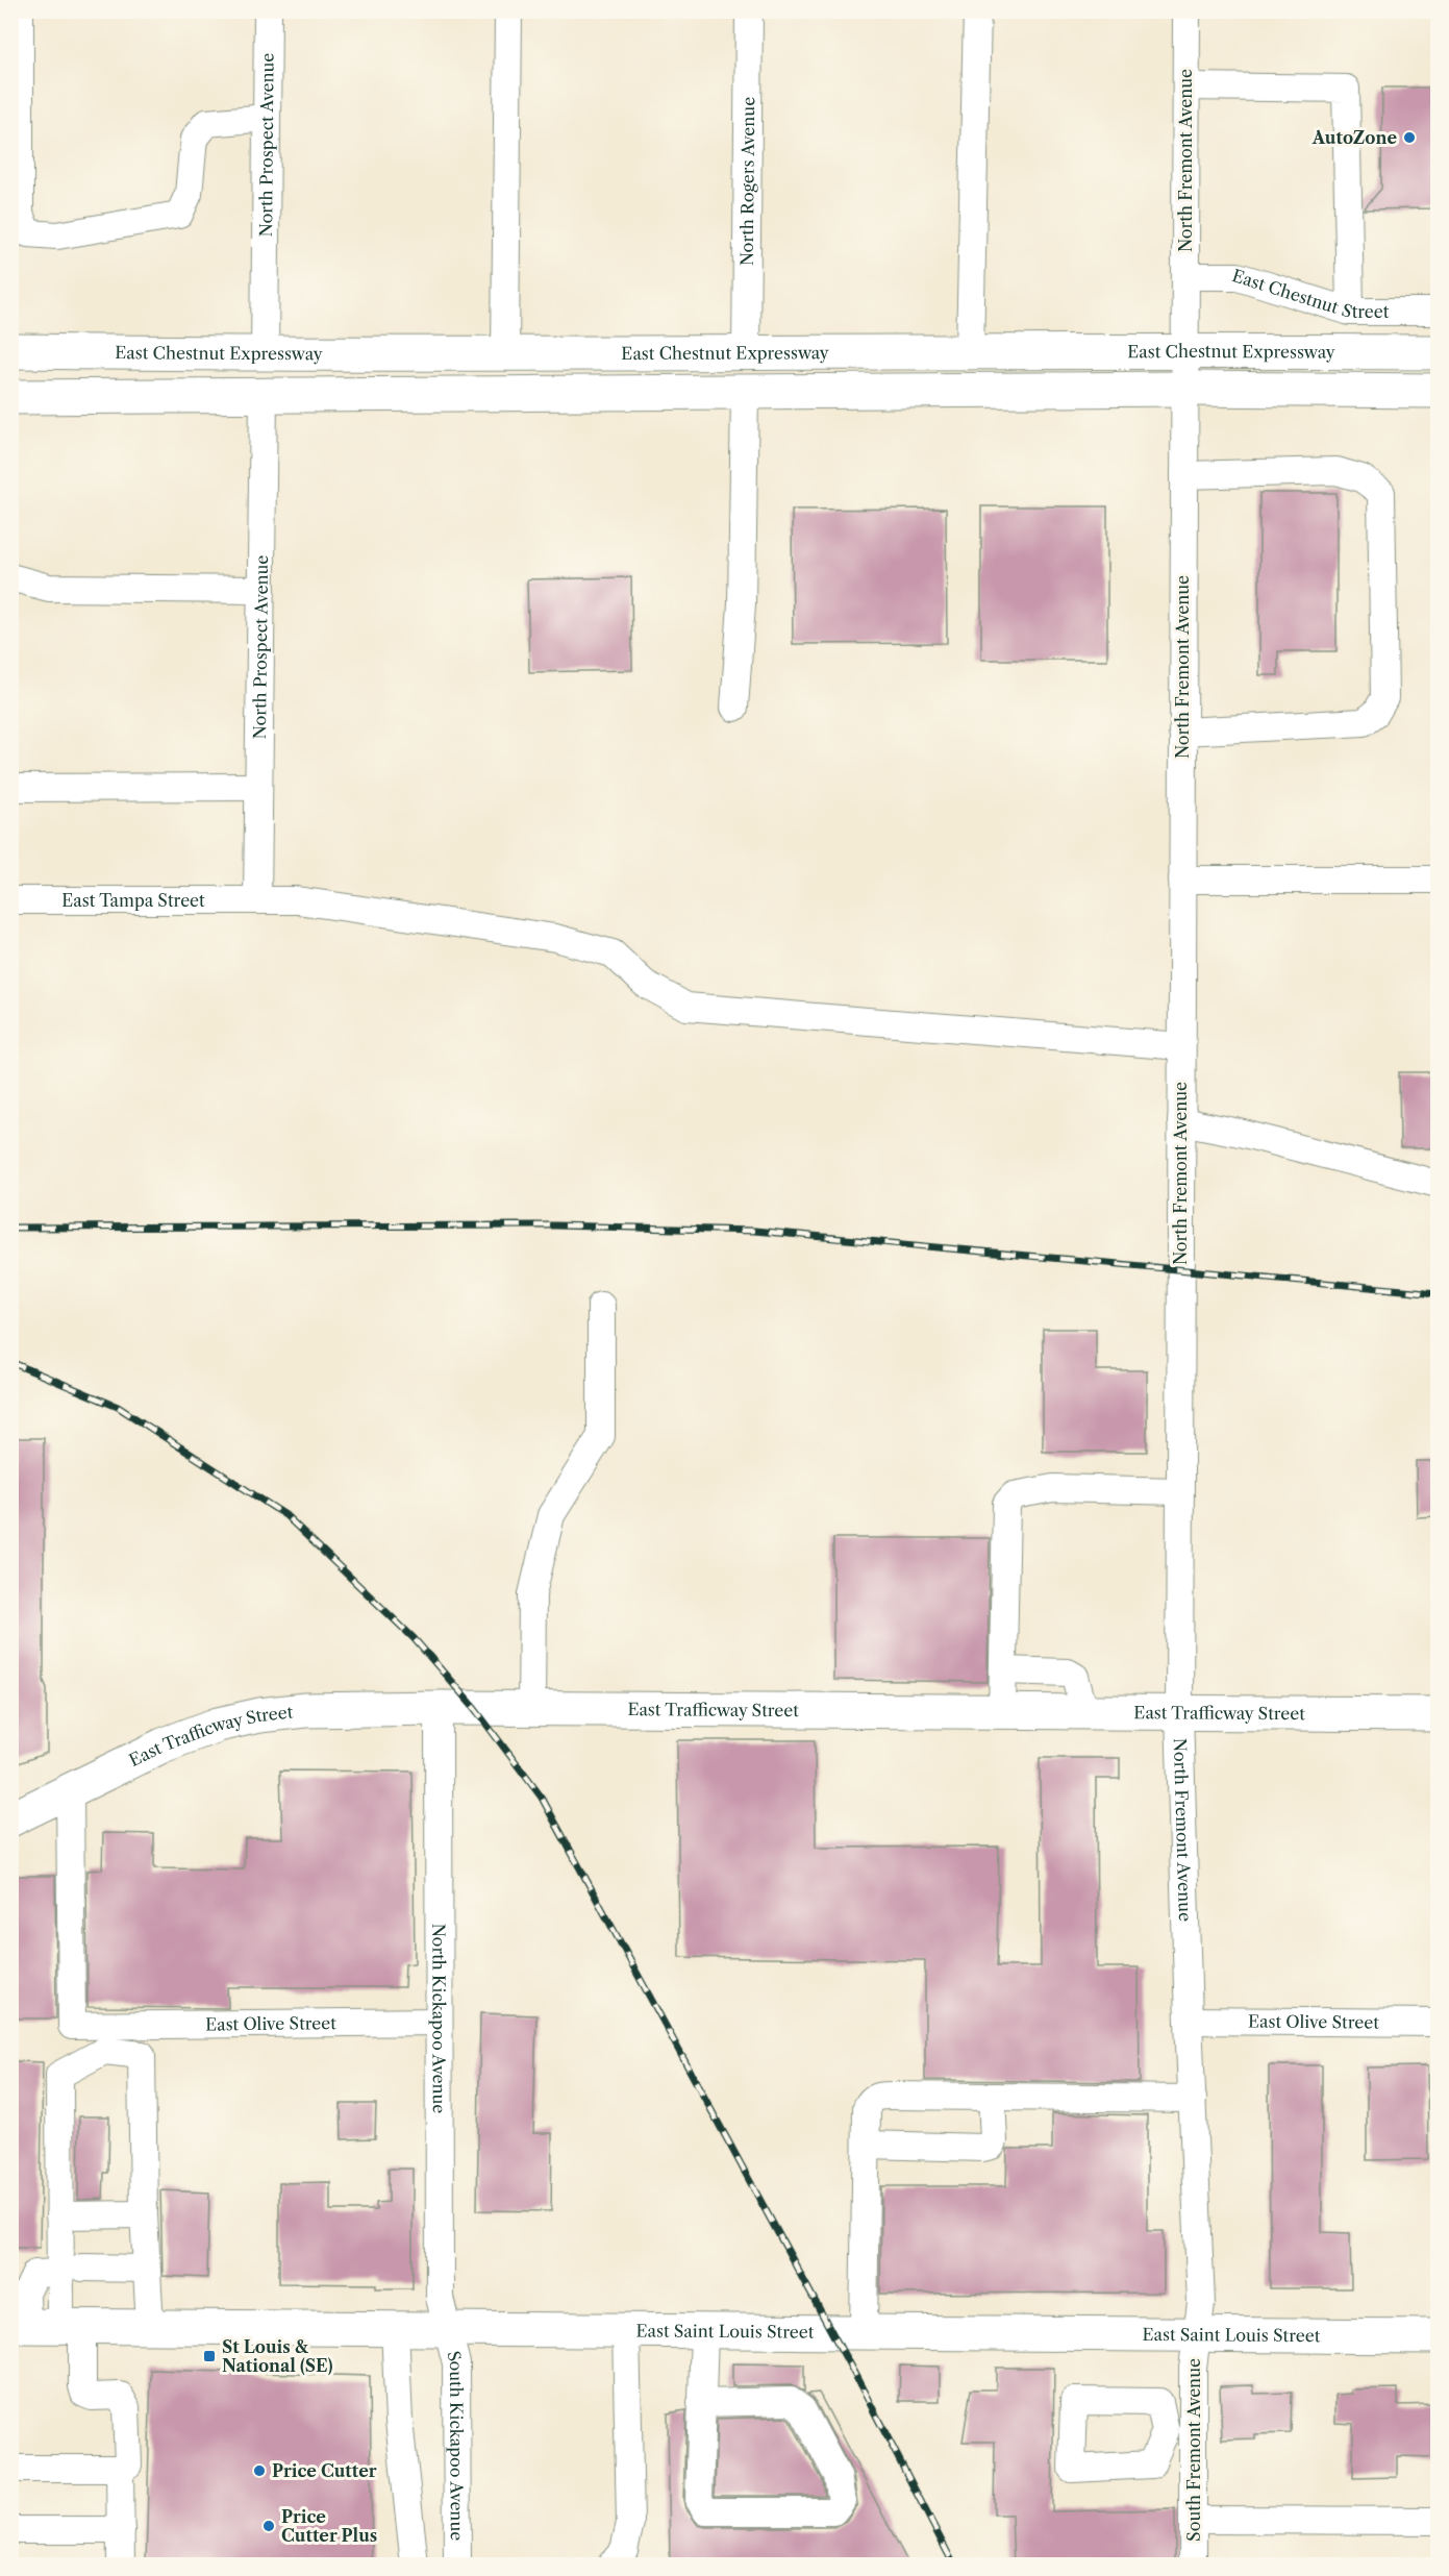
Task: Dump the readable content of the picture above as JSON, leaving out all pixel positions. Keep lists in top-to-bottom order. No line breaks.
{"streets":{"main road":["East Chestnut Expressway","East Trafficway Street","East Saint Louis Street"],"street":["North Prospect Avenue","North Fremont Avenue","North Rogers Avenue","East Chestnut Street","East Tampa Street","North Kickapoo Avenue","East Olive Street","South Kickapoo Avenue","South Fremont Avenue"]},"crossings":[["North Prospect Avenue","East Chestnut Expressway"],["North Prospect Avenue","East Tampa Street"],["North Fremont Avenue","East Chestnut Street"],["North Fremont Avenue","East Chestnut Expressway"],["North Fremont Avenue","East Tampa Street"],["North Fremont Avenue","East Trafficway Street"],["North Fremont Avenue","East Olive Street"],["North Fremont Avenue","East Saint Louis Street"],["North Fremont Avenue","South Fremont Avenue"],["North Rogers Avenue","East Chestnut Expressway"],["East Trafficway Street","North Kickapoo Avenue"],["North Kickapoo Avenue","East Olive Street"],["North Kickapoo Avenue","East Saint Louis Street"],["North Kickapoo Avenue","South Kickapoo Avenue"],["East Saint Louis Street","South Kickapoo Avenue"],["East Saint Louis Street","South Fremont Avenue"]],"places":{"other":["AutoZone","Price Cutter","Price Cutter Plus"],"transit":["St Louis & National (SE)"]}}
